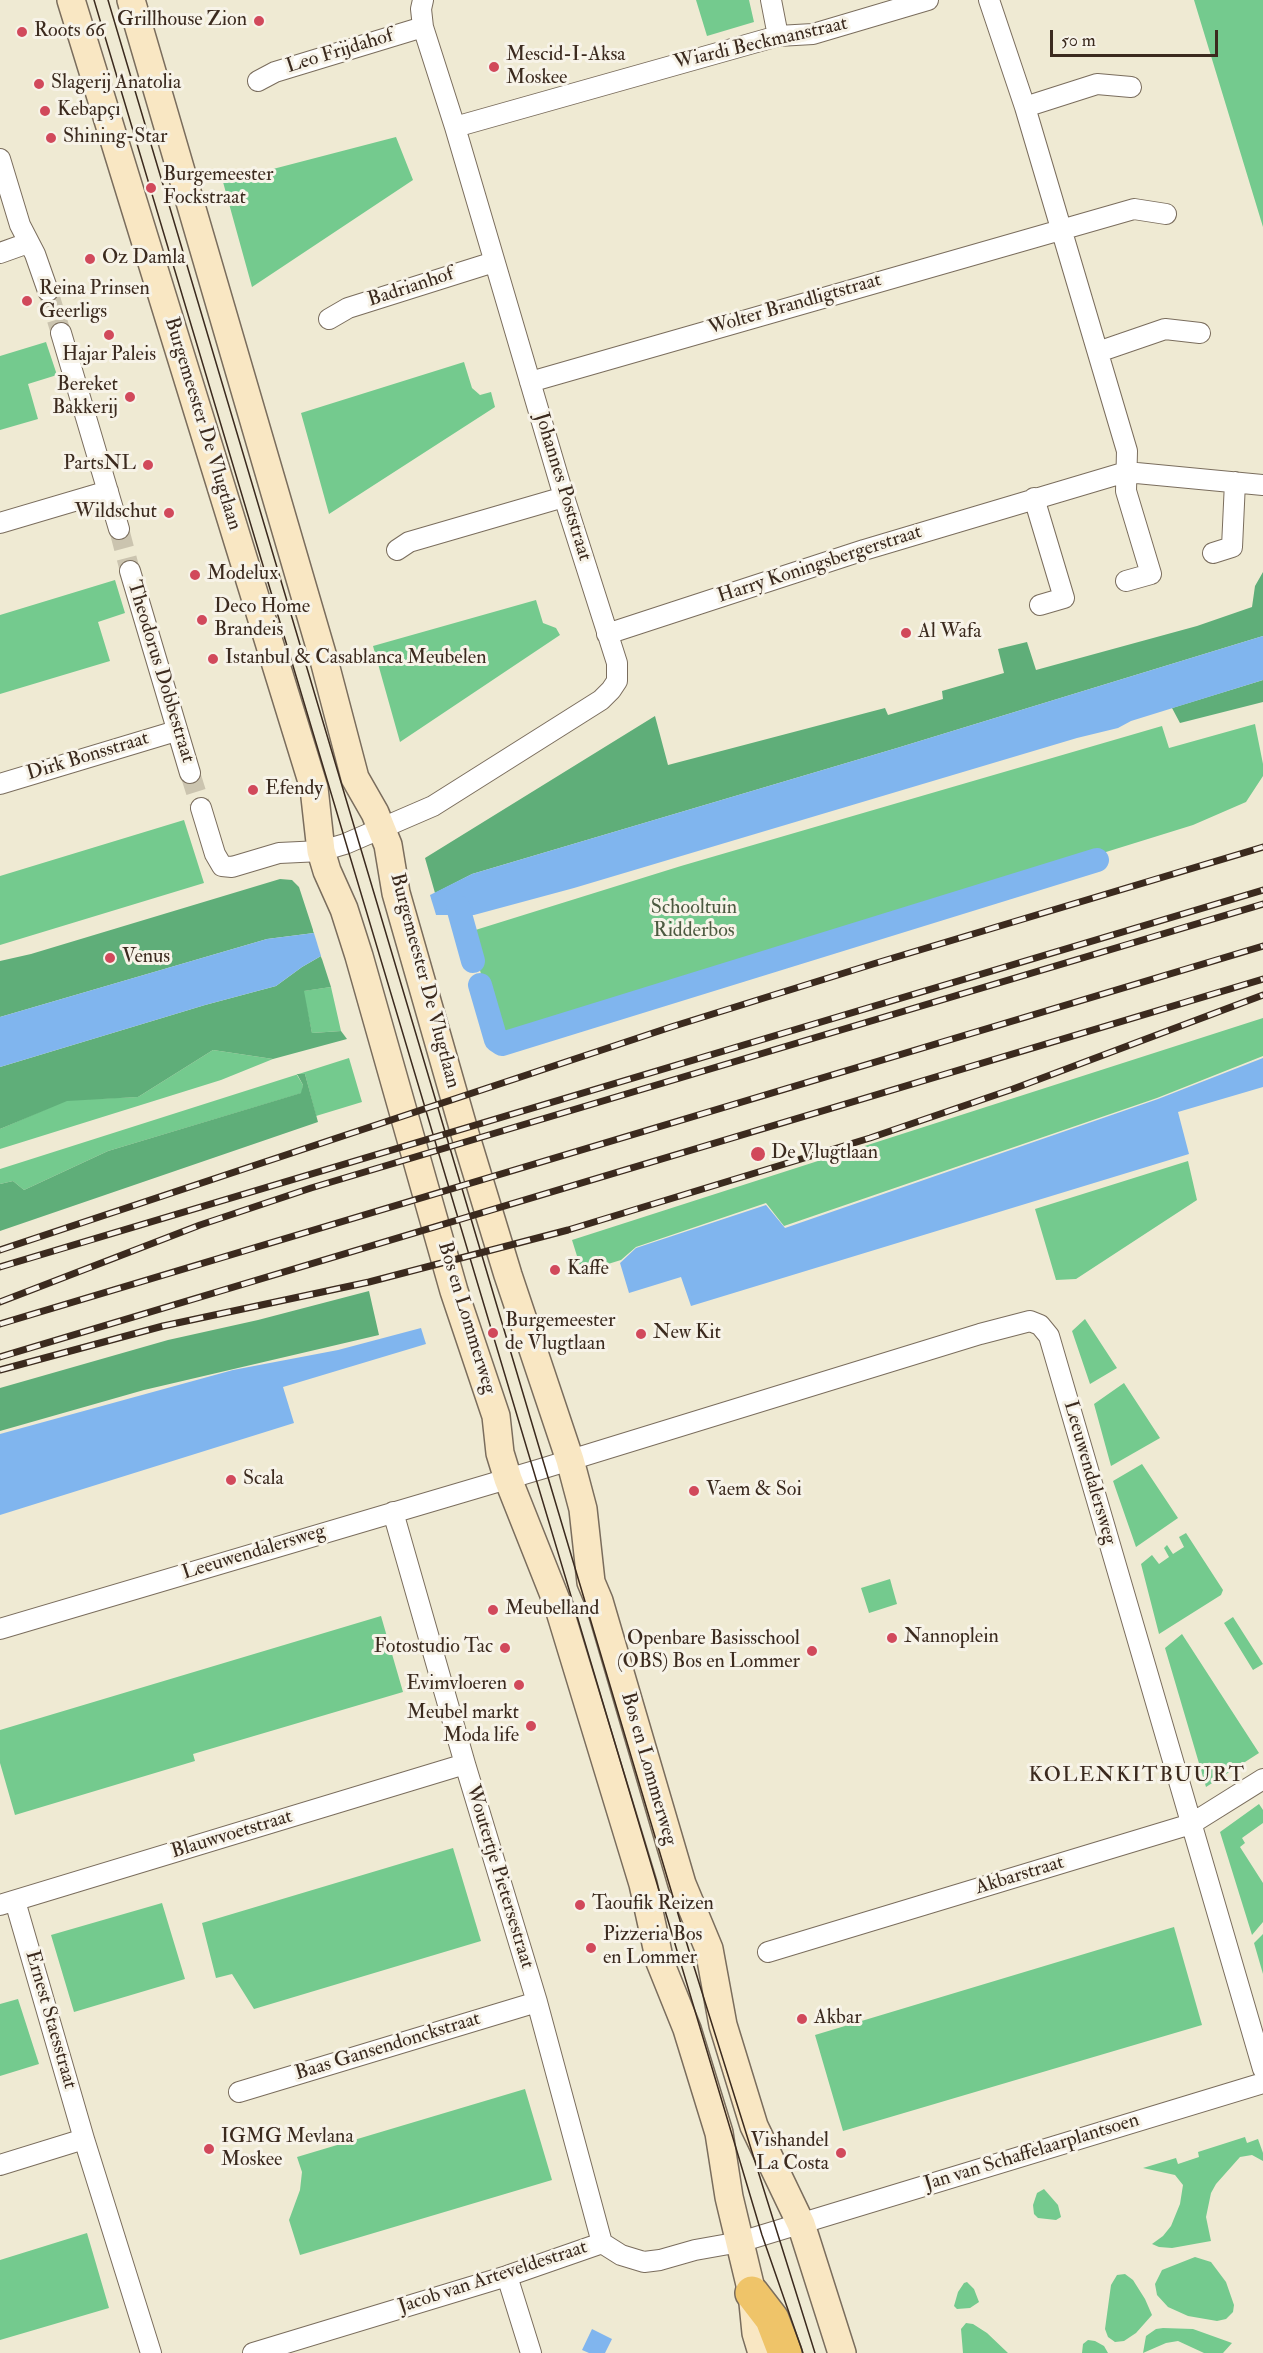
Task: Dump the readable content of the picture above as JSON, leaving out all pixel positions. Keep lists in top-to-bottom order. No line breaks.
{"streets":{"main road":["Burgemeester De Vlugtlaan","Bos en Lommerweg"],"street":["Wiardi Beckmanstraat","Leo Frijdahof","Badrianhof","Wolter Brandligtstraat","Johannes Poststraat","Harry Koningsbergerstraat","Theodorus Dobbestraat","Dirk Bonsstraat","Leeuwendalersweg","Blauwvoetstraat","Akbarstraat","Woutertje Pietersestraat","Ernest Staesstraat","Baas Gansendonckstraat","Jan van Schaffelaarplantsoen","Jacob van Arteveldestraat"]},"crossings":[["Wiardi Beckmanstraat","Johannes Poststraat"],["Leo Frijdahof","Johannes Poststraat"],["Badrianhof","Johannes Poststraat"],["Wolter Brandligtstraat","Johannes Poststraat"],["Burgemeester De Vlugtlaan","Johannes Poststraat"],["Burgemeester De Vlugtlaan","Bos en Lommerweg"],["Johannes Poststraat","Harry Koningsbergerstraat"],["Theodorus Dobbestraat","Dirk Bonsstraat"],["Bos en Lommerweg","Leeuwendalersweg"],["Bos en Lommerweg","Jan van Schaffelaarplantsoen"],["Bos en Lommerweg","Jacob van Arteveldestraat"],["Leeuwendalersweg","Akbarstraat"],["Leeuwendalersweg","Woutertje Pietersestraat"],["Blauwvoetstraat","Woutertje Pietersestraat"],["Blauwvoetstraat","Ernest Staesstraat"],["Woutertje Pietersestraat","Baas Gansendonckstraat"],["Woutertje Pietersestraat","Jacob van Arteveldestraat"],["Jan van Schaffelaarplantsoen","Jacob van Arteveldestraat"]],"districts":["KOLENKITBUURT"],"parks":["Schooltuin Ridderbos"],"places":["Grillhouse Zion","Roots 66","Mescid-I-Aksa Moskee","Slagerij Anatolia","Kebapçı","Shining-Star","Burgemeester Fockstraat","Oz Damla","Reina Prinsen Geerligs","Hajar Paleis","Bereket Bakkerij","PartsNL","Wildschut","Modelux","Deco Home Brandeis","Al Wafa","Istanbul & Casablanca Meubelen","Efendy","Venus","De Vlugtlaan","Kaffe","Burgemeester de Vlugtlaan","New Kit","Scala","Vaem & Soi","Meubelland","Nannoplein","Fotostudio Tac","Openbare Basisschool (OBS) Bos en Lommer","Evimvloeren","Meubel markt Moda life","Taoufik Reizen","Pizzeria Bos en Lommer","Akbar","IGMG Mevlana Moskee","Vishandel La Costa"],"scale_bar":"50 m"}
